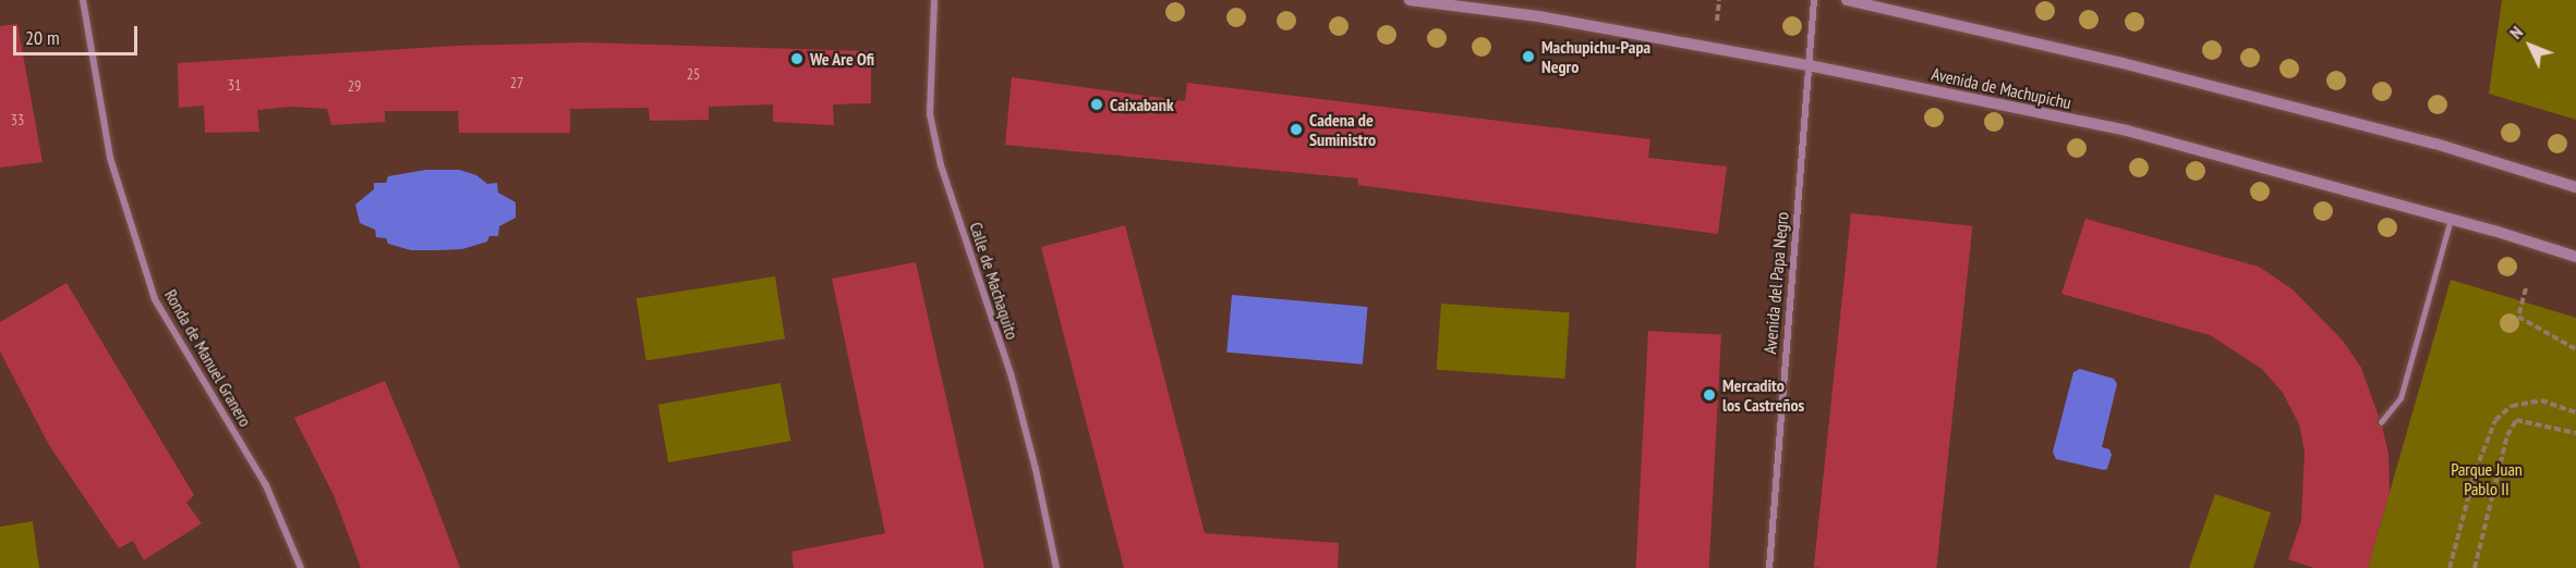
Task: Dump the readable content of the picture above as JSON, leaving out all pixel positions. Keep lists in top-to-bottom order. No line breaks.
{"streets":{"street":["Avenida de Machupichu","Calle de Machaquito","Avenida del Papa Negro","Ronda de Manuel Granero"]},"crossings":[["Avenida de Machupichu","Avenida del Papa Negro"]],"parks":["Parque Juan Pablo II"],"places":["Machupichu-Papa Negro","We Are Ofi","Caixabank","Cadena de Suministro","Mercadito los Castreños"],"house_numbers":["25","27","31","29","33"],"scale_bar":"20 m","north":"top left"}
